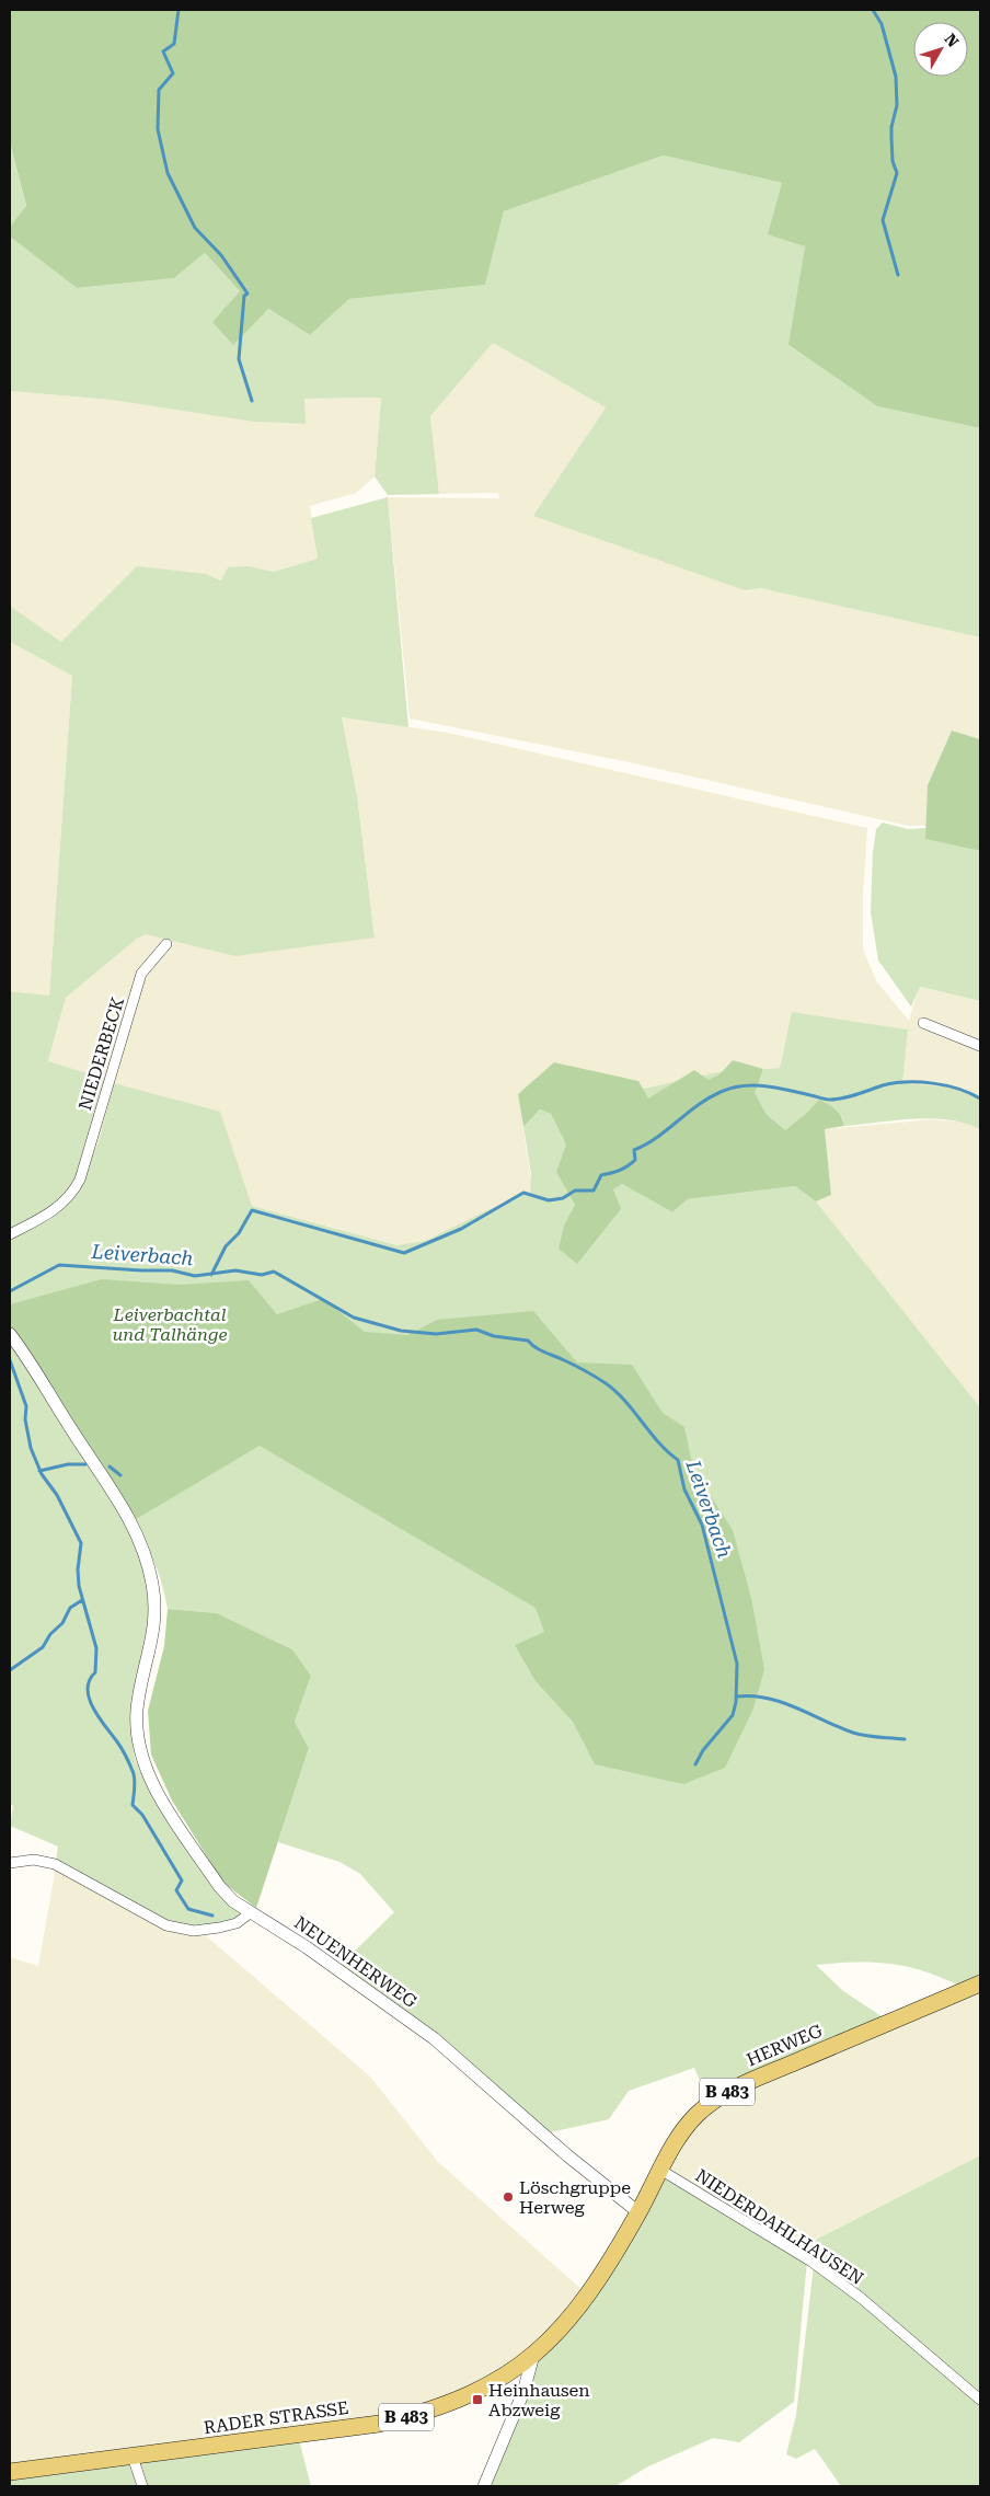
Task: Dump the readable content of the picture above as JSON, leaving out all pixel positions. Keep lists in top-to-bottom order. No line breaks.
{"streets":{"main road":["HERWEG","B 483","RADER STRASSE"],"street":["NIEDERBECK","NEUENHERWEG","NIEDERDAHLHAUSEN"]},"crossings":[["NEUENHERWEG","HERWEG"],["HERWEG","NIEDERDAHLHAUSEN"],["HERWEG","RADER STRASSE"]],"water":["Leiverbach"],"parks":["Leiverbachtal und Talhänge"],"places":{"other":["Löschgruppe Herweg"],"transit":["Heinhausen Abzweig"]},"north":"top right"}
